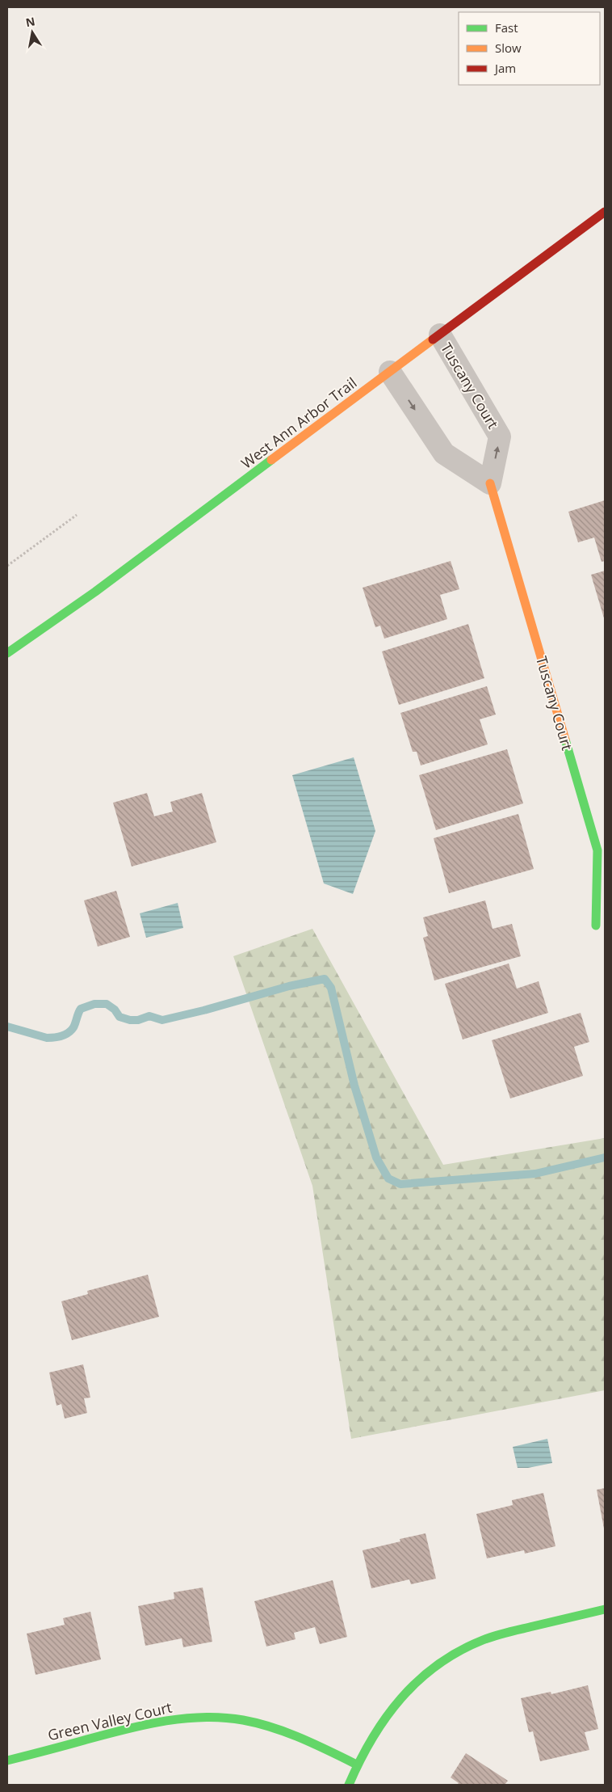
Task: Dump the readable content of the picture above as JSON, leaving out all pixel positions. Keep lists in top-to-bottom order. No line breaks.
{"streets":{"street":["Tuscany Court","West Ann Arbor Trail","Green Valley Court"]},"crossings":[["Tuscany Court","West Ann Arbor Trail"]],"legend":["Fast","Slow","Jam"],"north":"top"}
